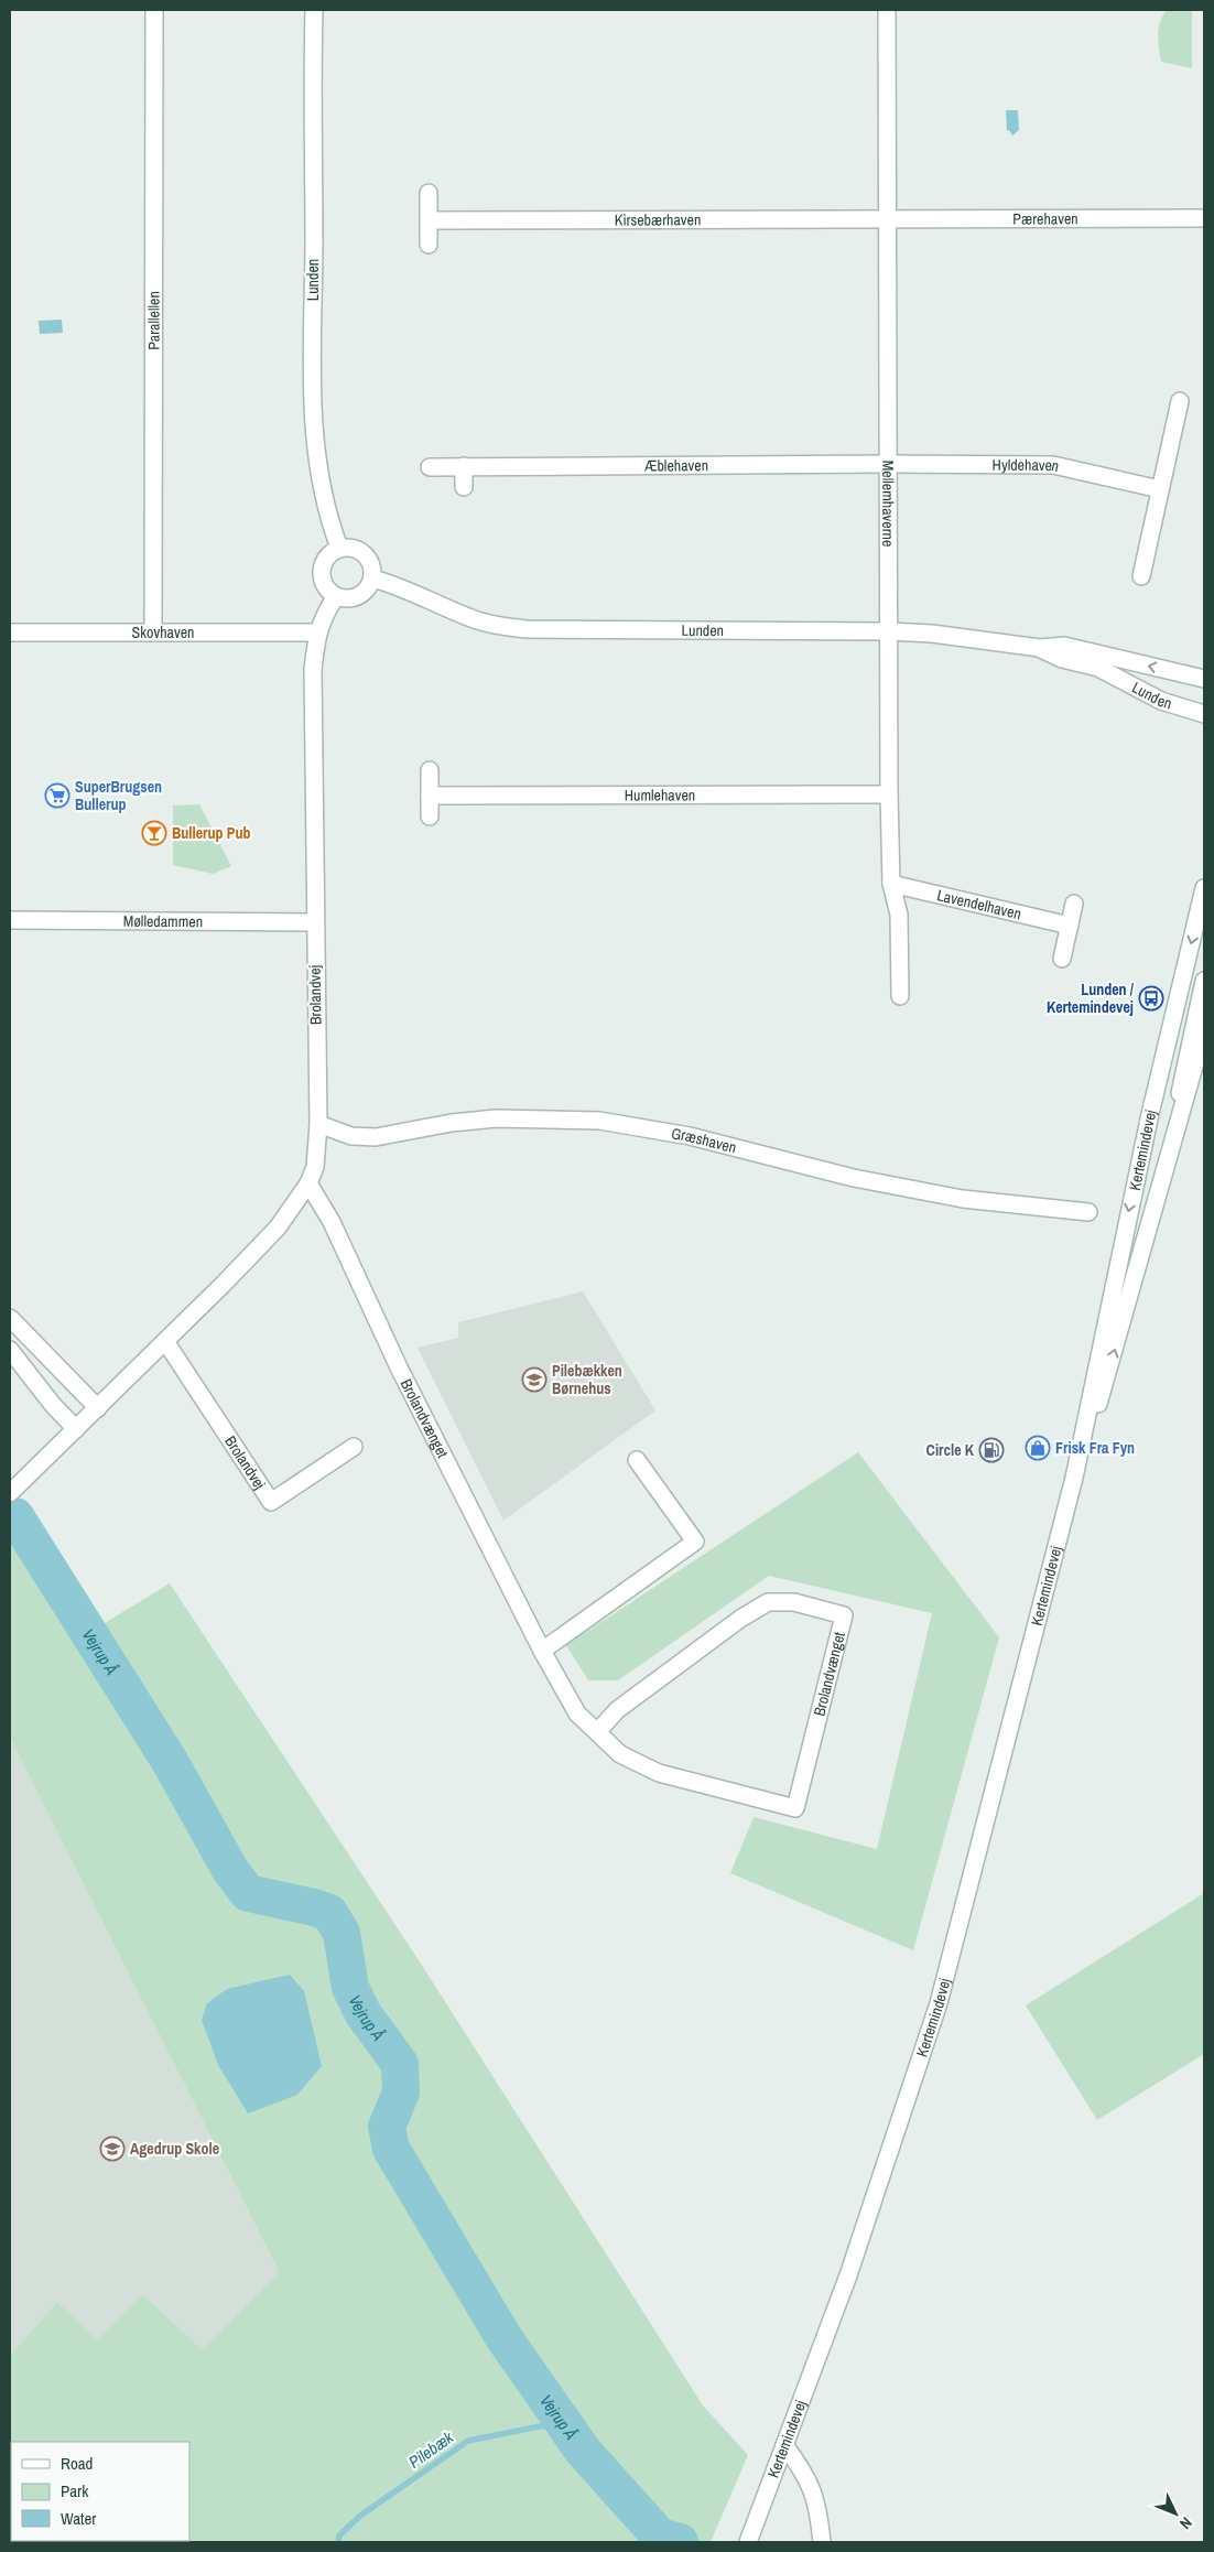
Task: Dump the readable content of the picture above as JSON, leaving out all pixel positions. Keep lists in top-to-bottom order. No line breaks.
{"streets":{"street":["Pærehaven","Kirsebærhaven","Lunden","Parallellen","Æblehaven","Hyldehaven","Mellemhaverne","Skovhaven","Humlehaven","Lavendelhaven","Mølledammen","Brolandvej","Græshaven","Kertemindevej","Brolandvænget"]},"crossings":[["Pærehaven","Kirsebærhaven"],["Pærehaven","Mellemhaverne"],["Kirsebærhaven","Mellemhaverne"],["Lunden","Mellemhaverne"],["Lunden","Brolandvej"],["Parallellen","Skovhaven"],["Æblehaven","Hyldehaven"],["Æblehaven","Mellemhaverne"],["Hyldehaven","Mellemhaverne"],["Mellemhaverne","Humlehaven"],["Mellemhaverne","Lavendelhaven"],["Skovhaven","Brolandvej"],["Mølledammen","Brolandvej"],["Brolandvej","Græshaven"],["Brolandvej","Brolandvænget"]],"water":["Vejrup Å","Pilebæk"],"places":{"supermarket":["SuperBrugsen Bullerup"],"bar":["Bullerup Pub"],"bus stop":["Lunden / Kertemindevej"],"school or university":["Pilebækken Børnehus","Agedrup Skole"],"shop":["Frisk Fra Fyn"],"fuel station":["Circle K"]},"legend":["Road","Park","Water"],"north":"bottom right"}
